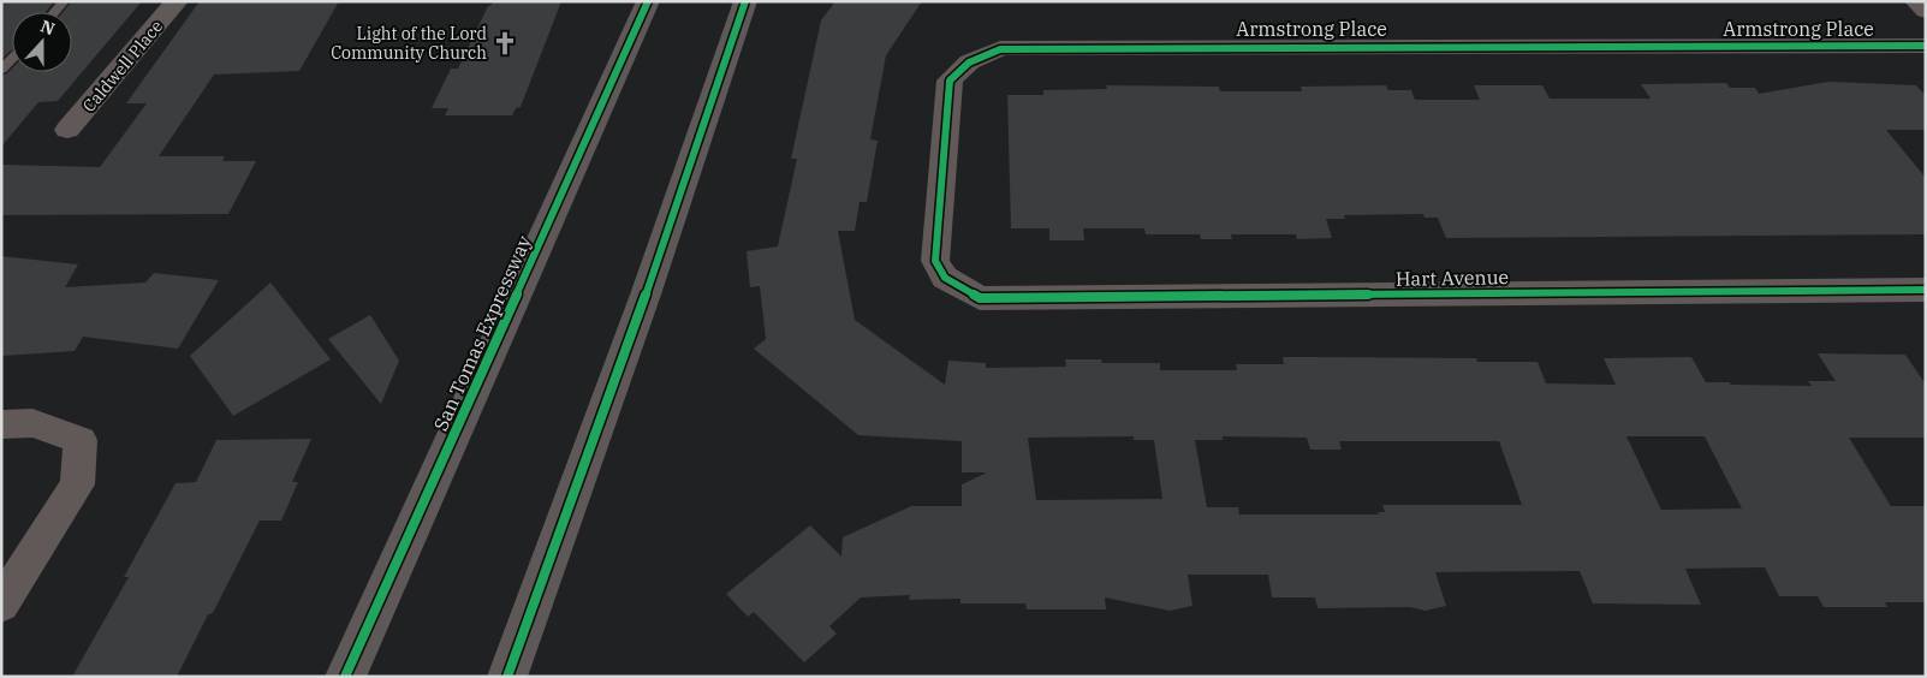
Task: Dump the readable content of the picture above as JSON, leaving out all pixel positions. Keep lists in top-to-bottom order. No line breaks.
{"streets":{"highway":["San Tomas Expressway"],"street":["Armstrong Place","Caldwell Place","Hart Avenue"]},"crossings":[["Armstrong Place","Hart Avenue"]],"places":{"church":["Light of the Lord Community Church"]},"north":"top"}
